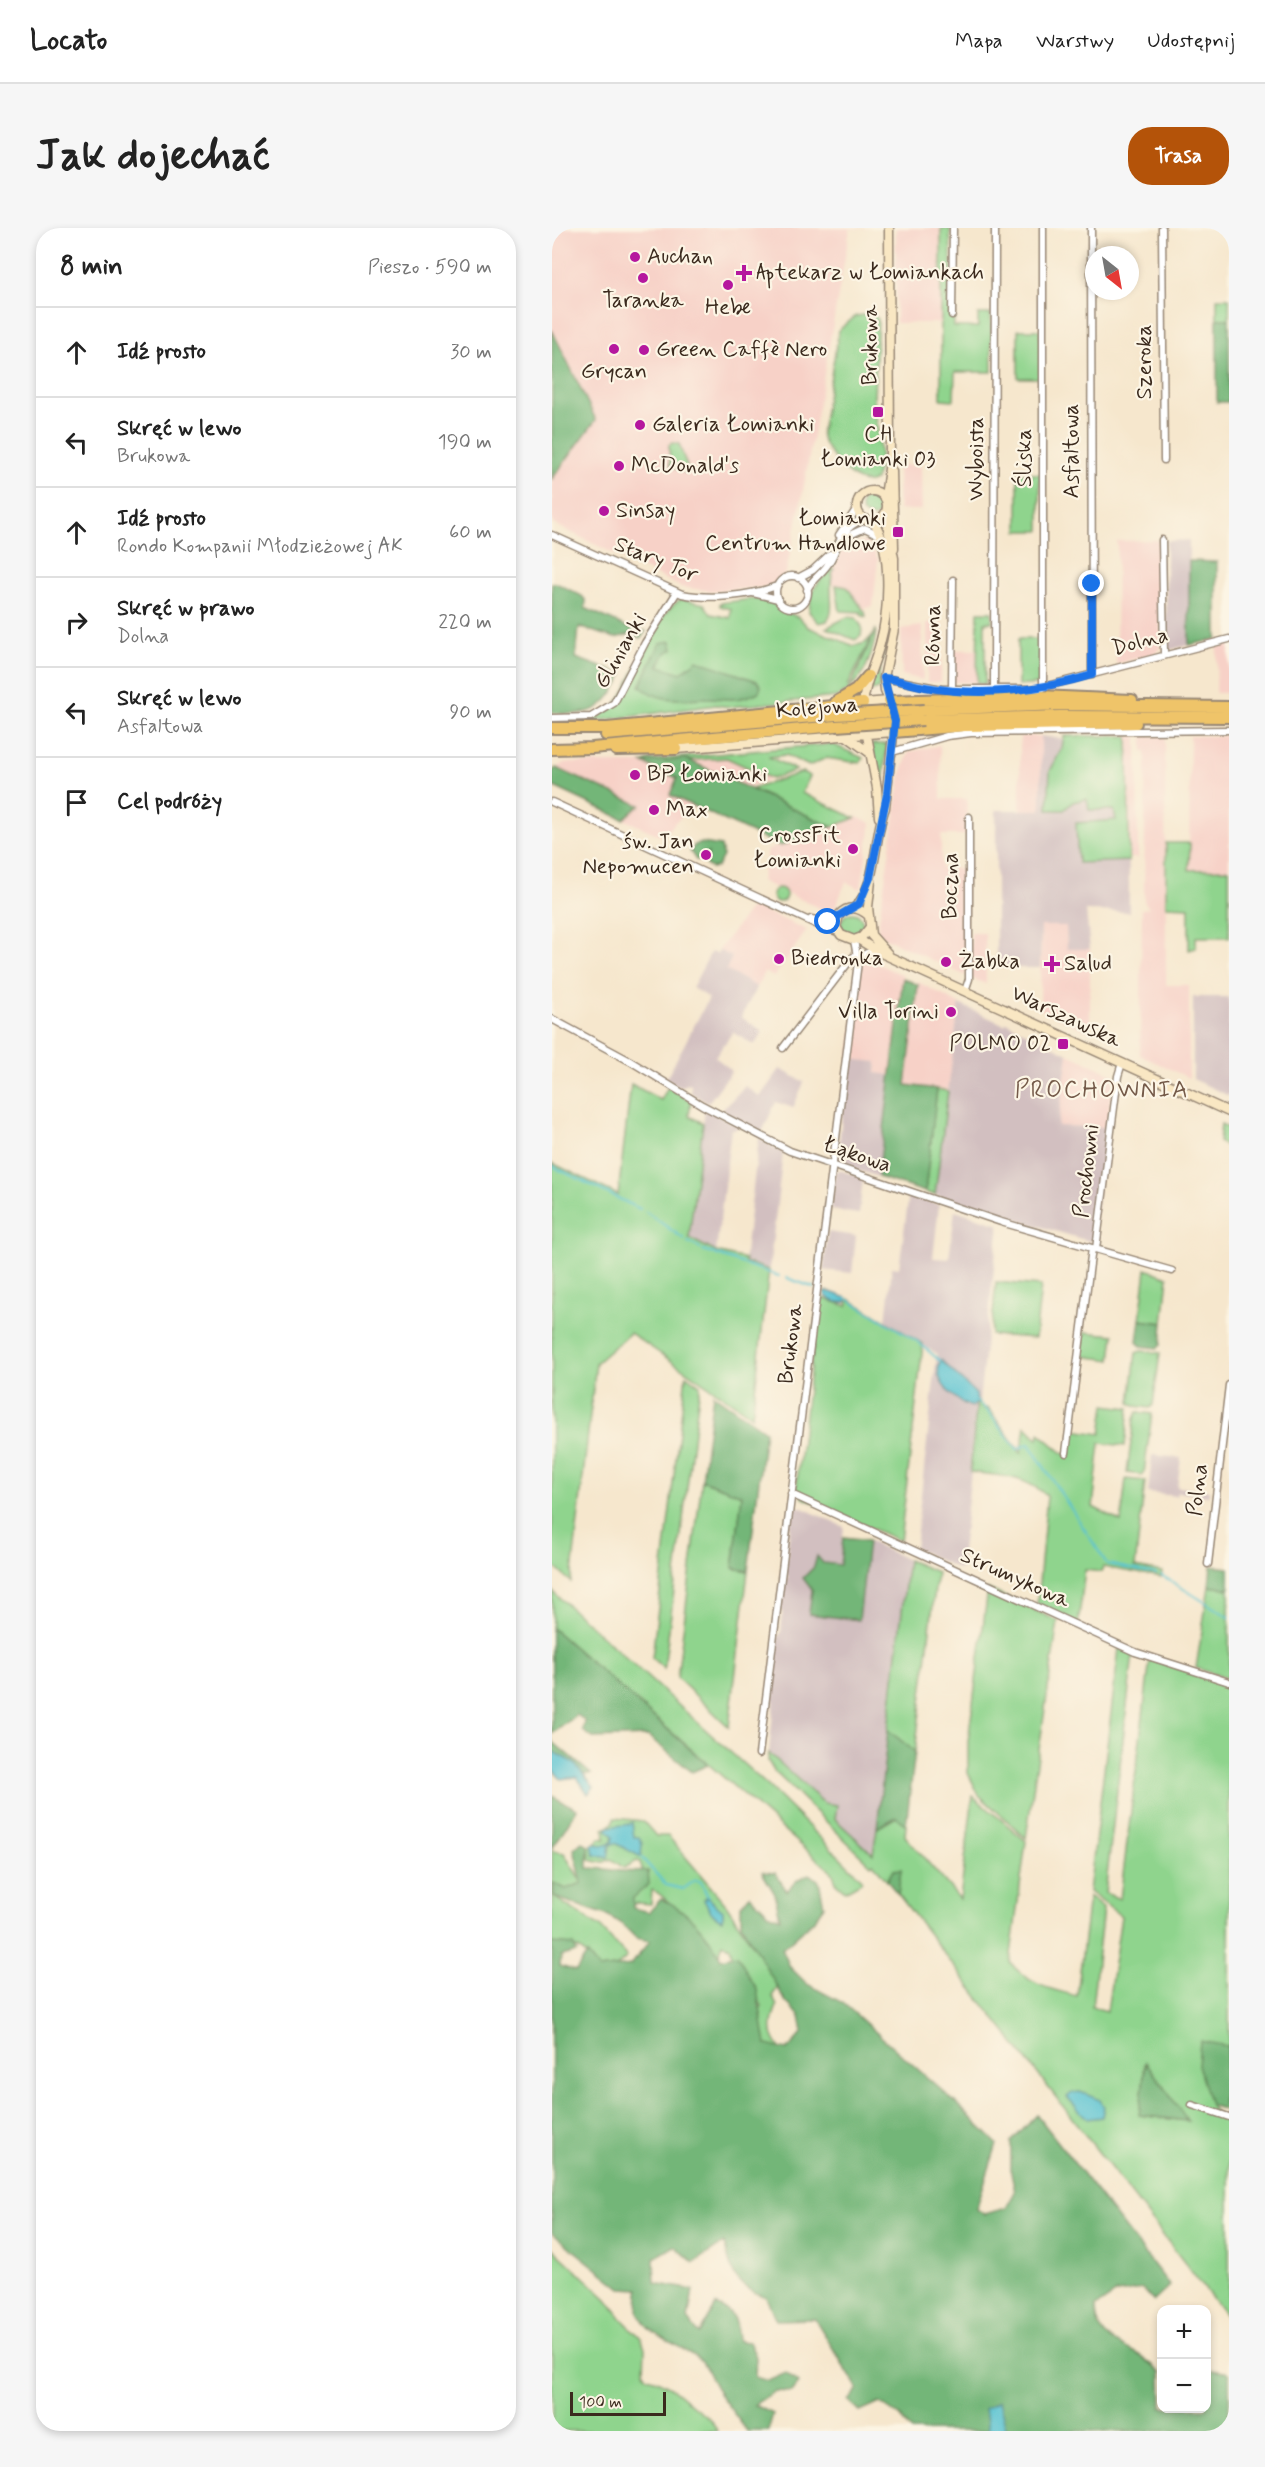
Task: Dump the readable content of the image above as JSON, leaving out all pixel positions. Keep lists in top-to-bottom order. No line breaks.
{"streets":{"highway":["Kolejowa"],"street":["Brukowa","Szeroka","Asfaltowa","Śliska","Wyboista","Stary Tor","Równa","Dolna","Glinianki","Boczna","Warszawska","Łąkowa","Prochowni","Polna","Strumykowa"]},"crossings":[["Brukowa","Warszawska"],["Brukowa","Łąkowa"],["Brukowa","Strumykowa"],["Asfaltowa","Dolna"],["Śliska","Dolna"],["Wyboista","Dolna"],["Stary Tor","Glinianki"],["Równa","Dolna"],["Boczna","Warszawska"],["Warszawska","Prochowni"],["Łąkowa","Prochowni"]],"districts":["PROCHOWNIA"],"places":{"other":["Auchan","Taranka","Hebe","Grycan","Green Caffè Nero","Galeria Łomianki","McDonald's","Sinsay","BP Łomianki","Max","CrossFit Łomianki","św. Jan Nepomucen","Biedronka","Żabka","Villa Torini"],"health":["Aptekarz w Łomiankach","Salud"],"transit":["CH Łomianki 03","Łomianki Centrum Handlowe","POLMO 02"]},"scale_bar":"100 m","north":"bottom right","page":{"header":"Locato","nav":["Mapa","Warstwy","Udostępnij"],"buttons":"Trasa","title":"Jak dojechać","heading":["8 min","Pieszo · 590 m"],"list":[["Idź prosto","30 m"],["Skręć w lewo","Brukowa","190 m"],["Idź prosto","Rondo Kompanii Młodzieżowej AK","60 m"],["Skręć w prawo","Dolna","220 m"],["Skręć w lewo","Asfaltowa","90 m"],"Cel podróży"],"map_buttons":["+","−"],"scale":"100 m"}}
